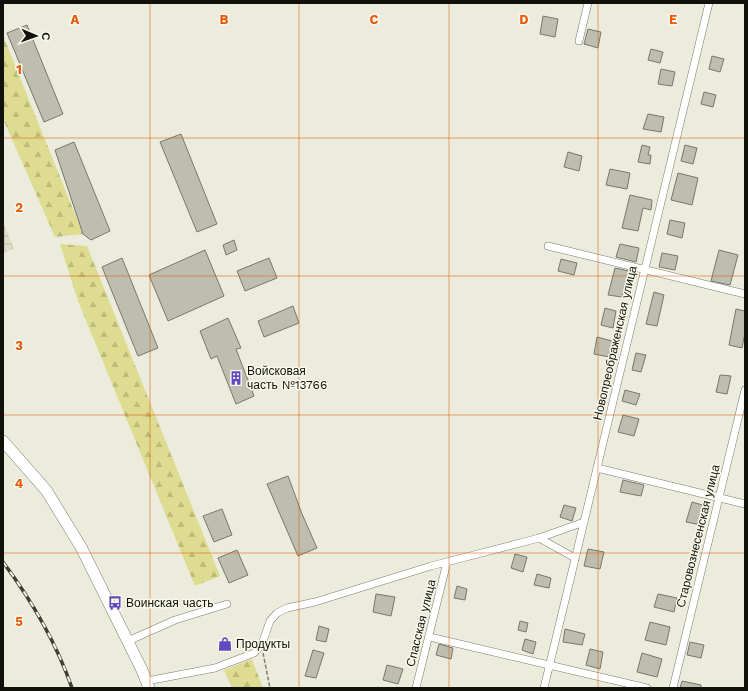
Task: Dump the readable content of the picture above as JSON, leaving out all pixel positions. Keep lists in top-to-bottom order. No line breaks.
{"streets":{"street":["Новопреображенская улица","Старовознесенская улица","Спасская улица"]},"places":{"building":["Войсковая часть №13766"],"bus stop":["Воинская часть"],"shop":["Продукты"]},"north":"right","grid":{"columns":["A","B","C","D","E"],"rows":["1","2","3","4","5"]}}
